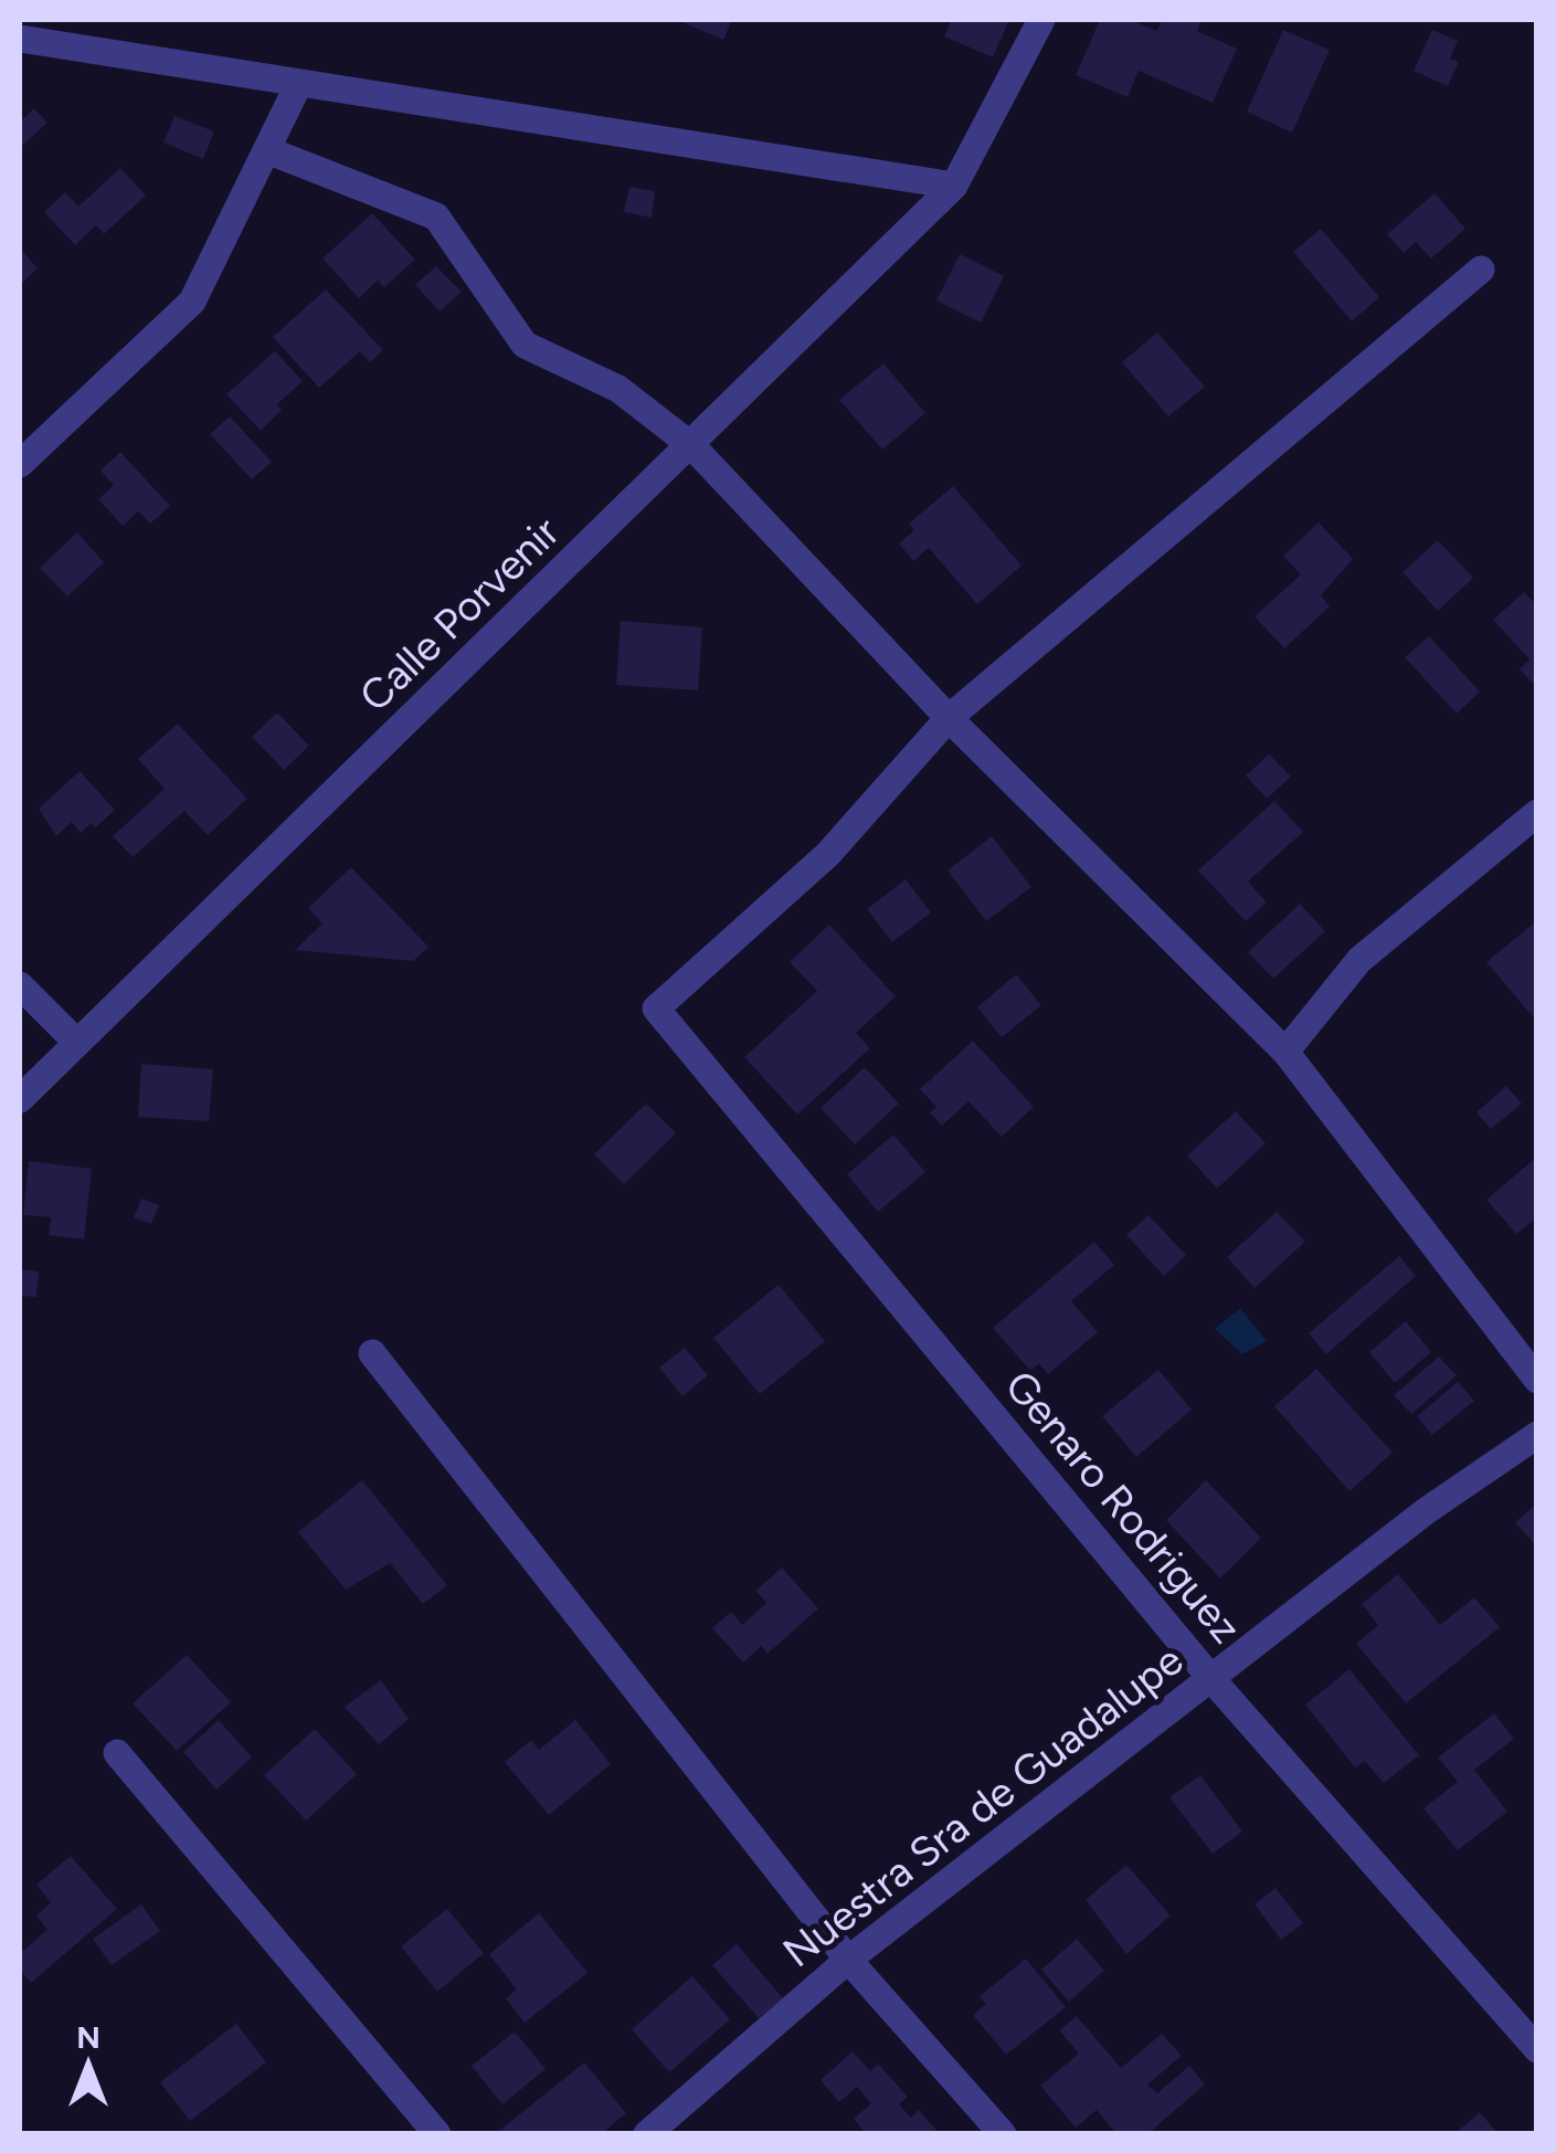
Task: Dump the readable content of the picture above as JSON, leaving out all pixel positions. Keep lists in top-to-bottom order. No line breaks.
{"streets":{"street":["Calle Porvenir","Genaro Rodriguez","Nuestra Sra de Guadalupe"]},"crossings":[["Genaro Rodriguez","Nuestra Sra de Guadalupe"]],"north":"top"}
